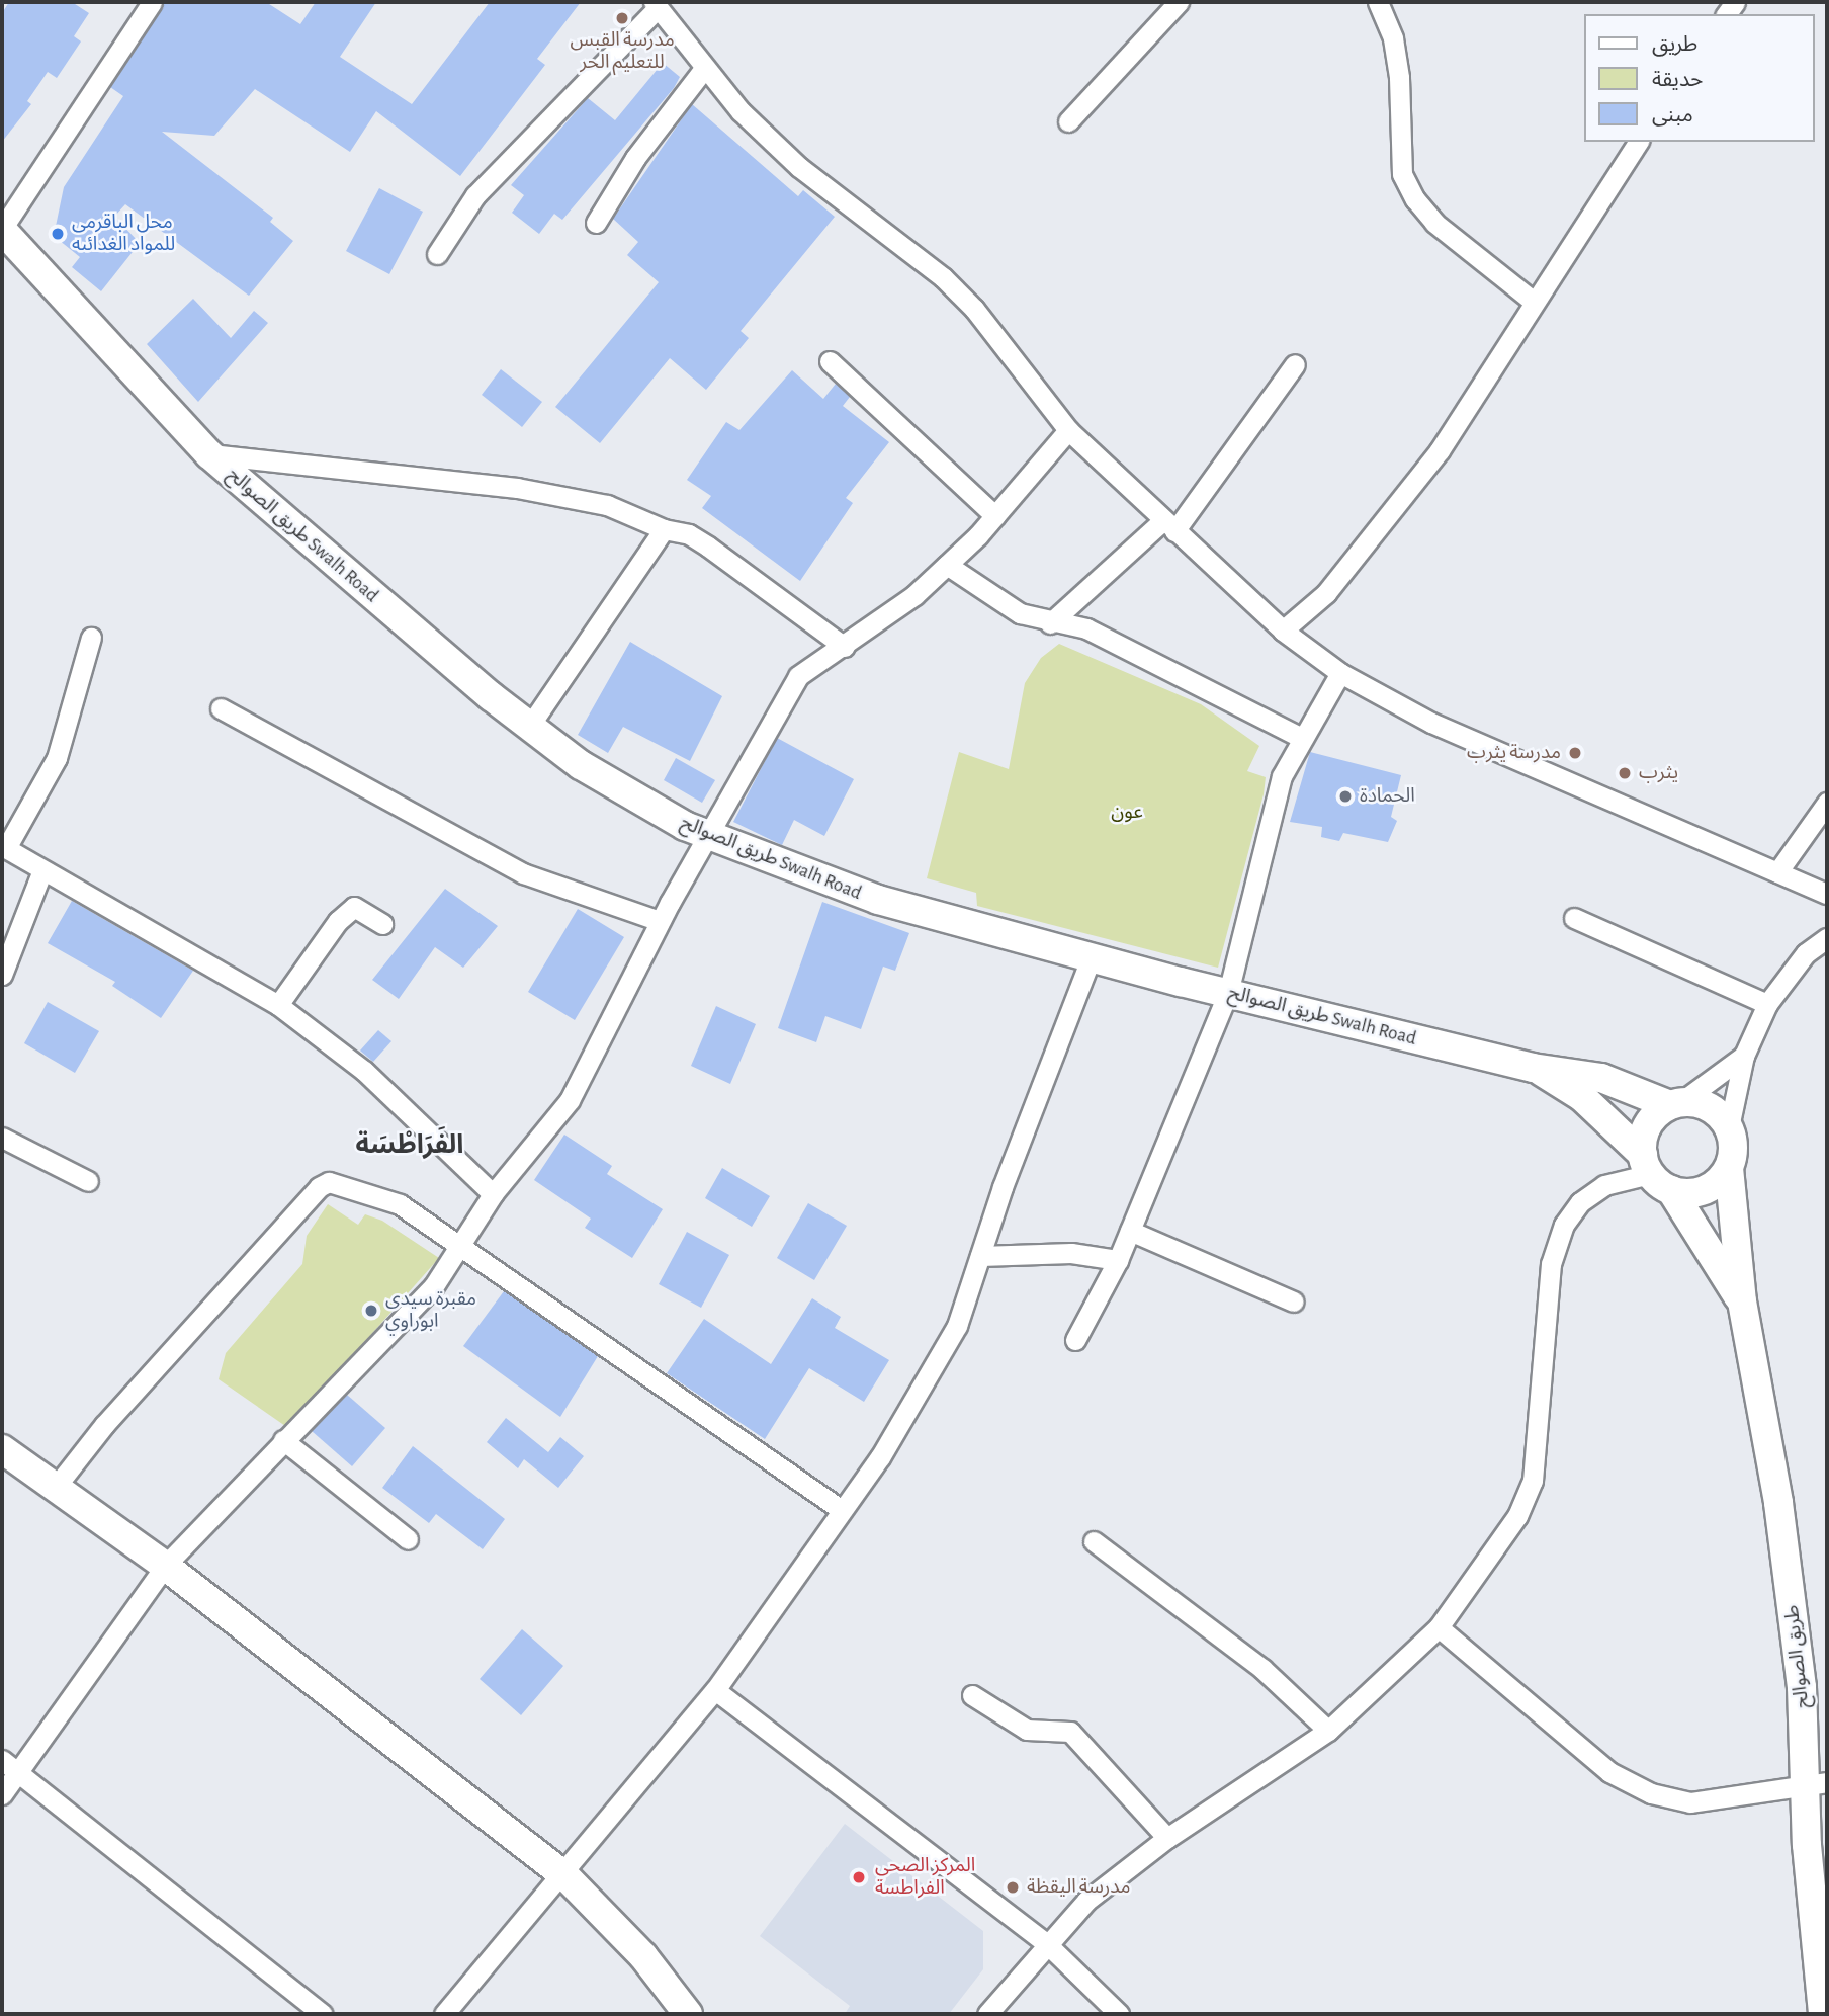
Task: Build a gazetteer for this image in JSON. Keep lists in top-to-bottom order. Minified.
{"streets":{"street":["طريق الصوالح Swalh Road","طريق الصوالح"]},"districts":["الفَرَاطْسَة"],"parks":["عون"],"places":["مدرسة القبس للتعليم الحر","محل الباقرمى للمواد الغدائىه","مدرسة يثرب","يثرب","الحمادة","مقبرة سيدى ابوراوي","المركز الصحي الفراطسة","مدرسة اليقظة"],"legend":["طريق","حديقة","مبنى"]}
